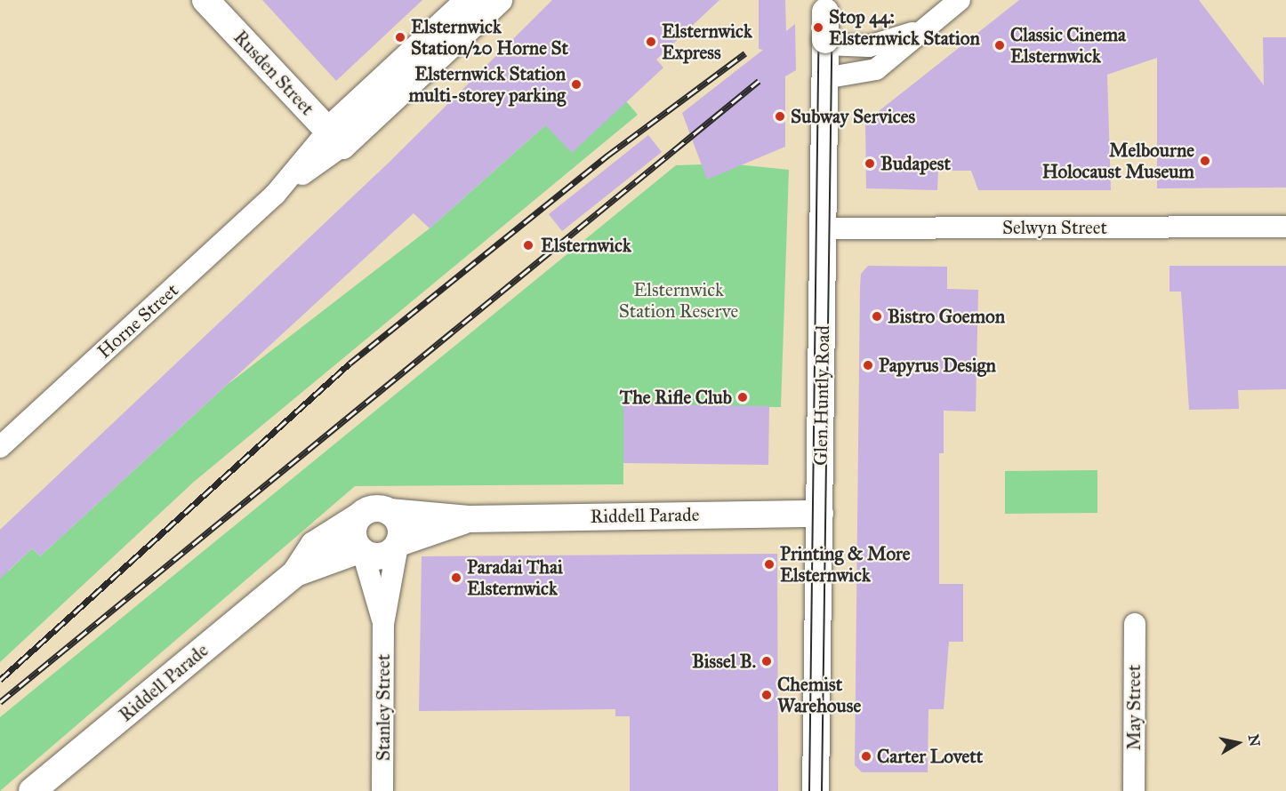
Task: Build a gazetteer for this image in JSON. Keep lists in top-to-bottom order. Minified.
{"streets":{"street":["Rusden Street","Selwyn Street","Horne Street","Glen Huntly Road","Riddell Parade","Stanley Street","May Street"]},"crossings":[["Rusden Street","Horne Street"],["Selwyn Street","Glen Huntly Road"],["Glen Huntly Road","Riddell Parade"],["Riddell Parade","Stanley Street"]],"parks":["Elsternwick Station Reserve"],"places":["Stop 44: Elsternwick Station","Elsternwick Station/20 Horne St","Elsternwick Express","Classic Cinema Elsternwick","Elsternwick Station multi-storey parking","Subway Services","Melbourne Holocaust Museum","Budapest","Elsternwick","Bistro Goemon","Papyrus Design","The Rifle Club","Printing & More Elsternwick","Paradai Thai Elsternwick","Bissel B.","Chemist Warehouse","Carter Lovett"],"north":"right"}
